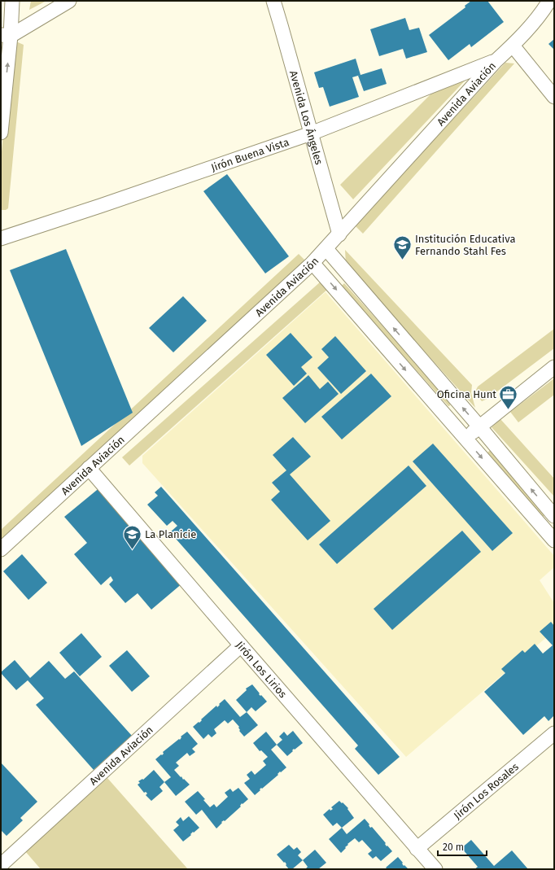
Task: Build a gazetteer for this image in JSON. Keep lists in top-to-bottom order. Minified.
{"streets":{"street":["Avenida Aviación","Avenida Los Ángeles","Jirón Buena Vista","Jirón Los Lirios","Jirón Los Rosales"]},"crossings":[["Avenida Aviación","Avenida Los Ángeles"],["Avenida Aviación","Jirón Buena Vista"],["Avenida Aviación","Jirón Los Lirios"],["Avenida Los Ángeles","Jirón Buena Vista"],["Jirón Los Lirios","Jirón Los Rosales"]],"places":{"school or university":["Institución Educativa Fernando Stahl Fes","La Planicie"],"office":["Oficina Hunt"]},"scale_bar":"20 m"}
